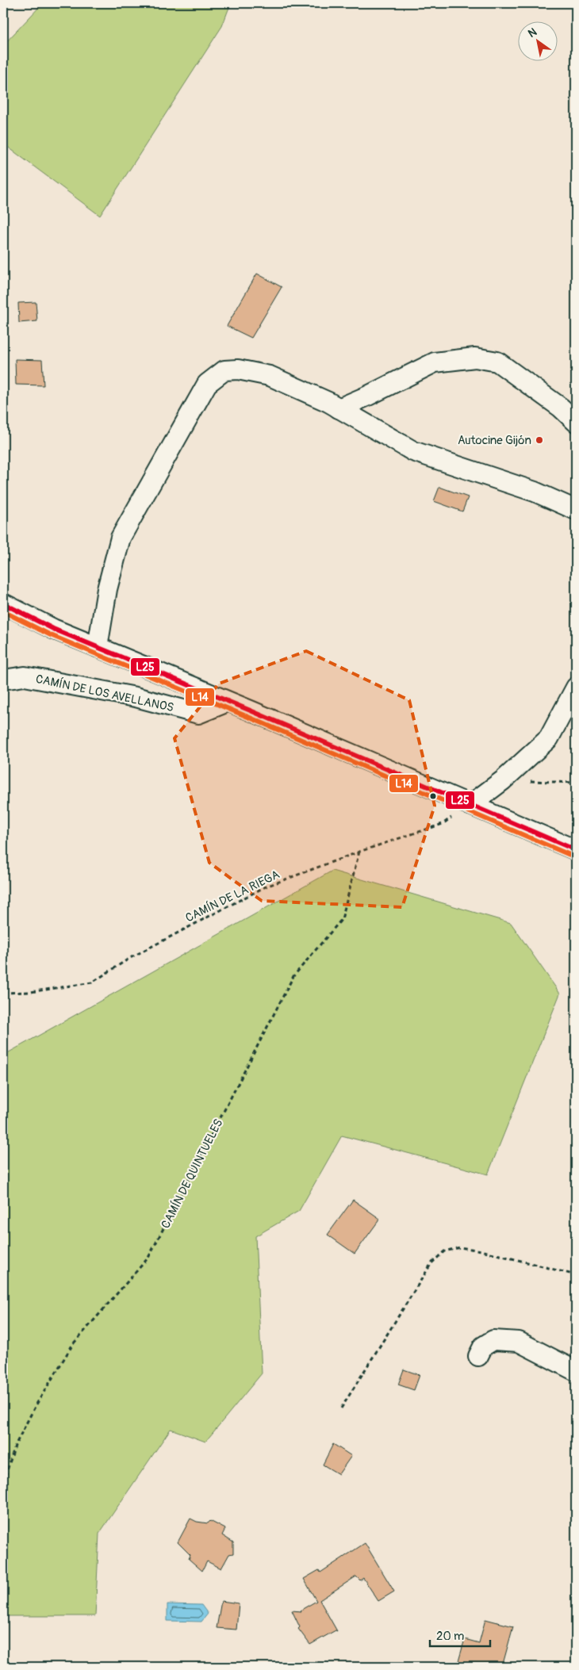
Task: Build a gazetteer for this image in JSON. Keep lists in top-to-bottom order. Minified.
{"streets":{"street":["CAMÍN DE LOS AVELLANOS"],"path":["CAMÍN DE LA RIEGA","CAMÍN DE QUINTUELES"]},"crossings":[["CAMÍN DE LA RIEGA","CAMÍN DE QUINTUELES"]],"places":["Autocine Gijón"],"lines":["transit line L25","transit line L14"],"scale_bar":"20 m","north":"top left"}
